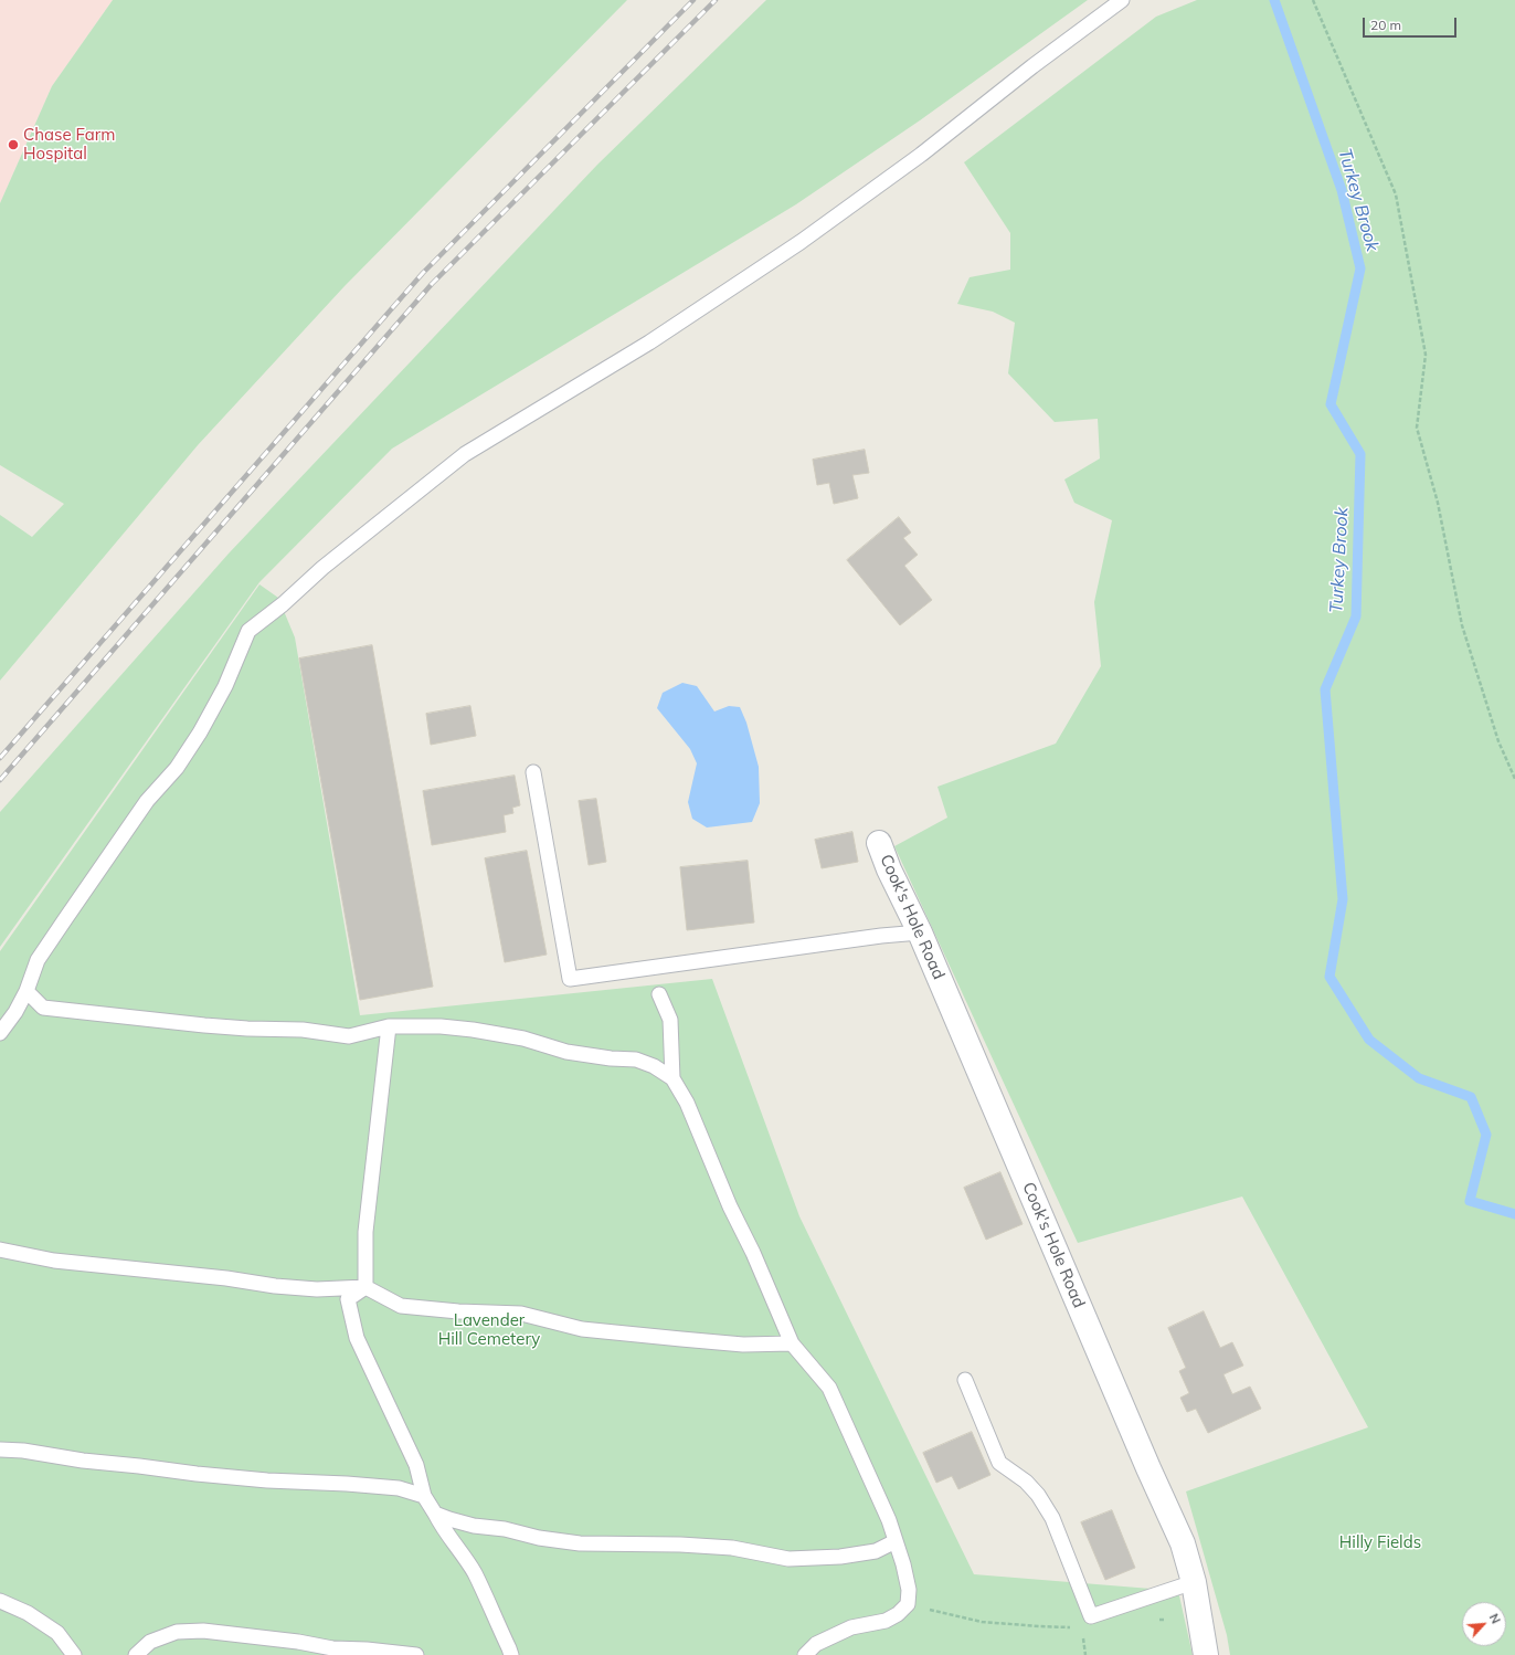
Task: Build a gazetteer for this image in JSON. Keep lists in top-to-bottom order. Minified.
{"streets":{"street":["Cook's Hole Road"]},"water":["Turkey Brook"],"parks":["Lavender Hill Cemetery","Hilly Fields"],"places":["Chase Farm Hospital"],"scale_bar":"20 m","north":"top right"}
